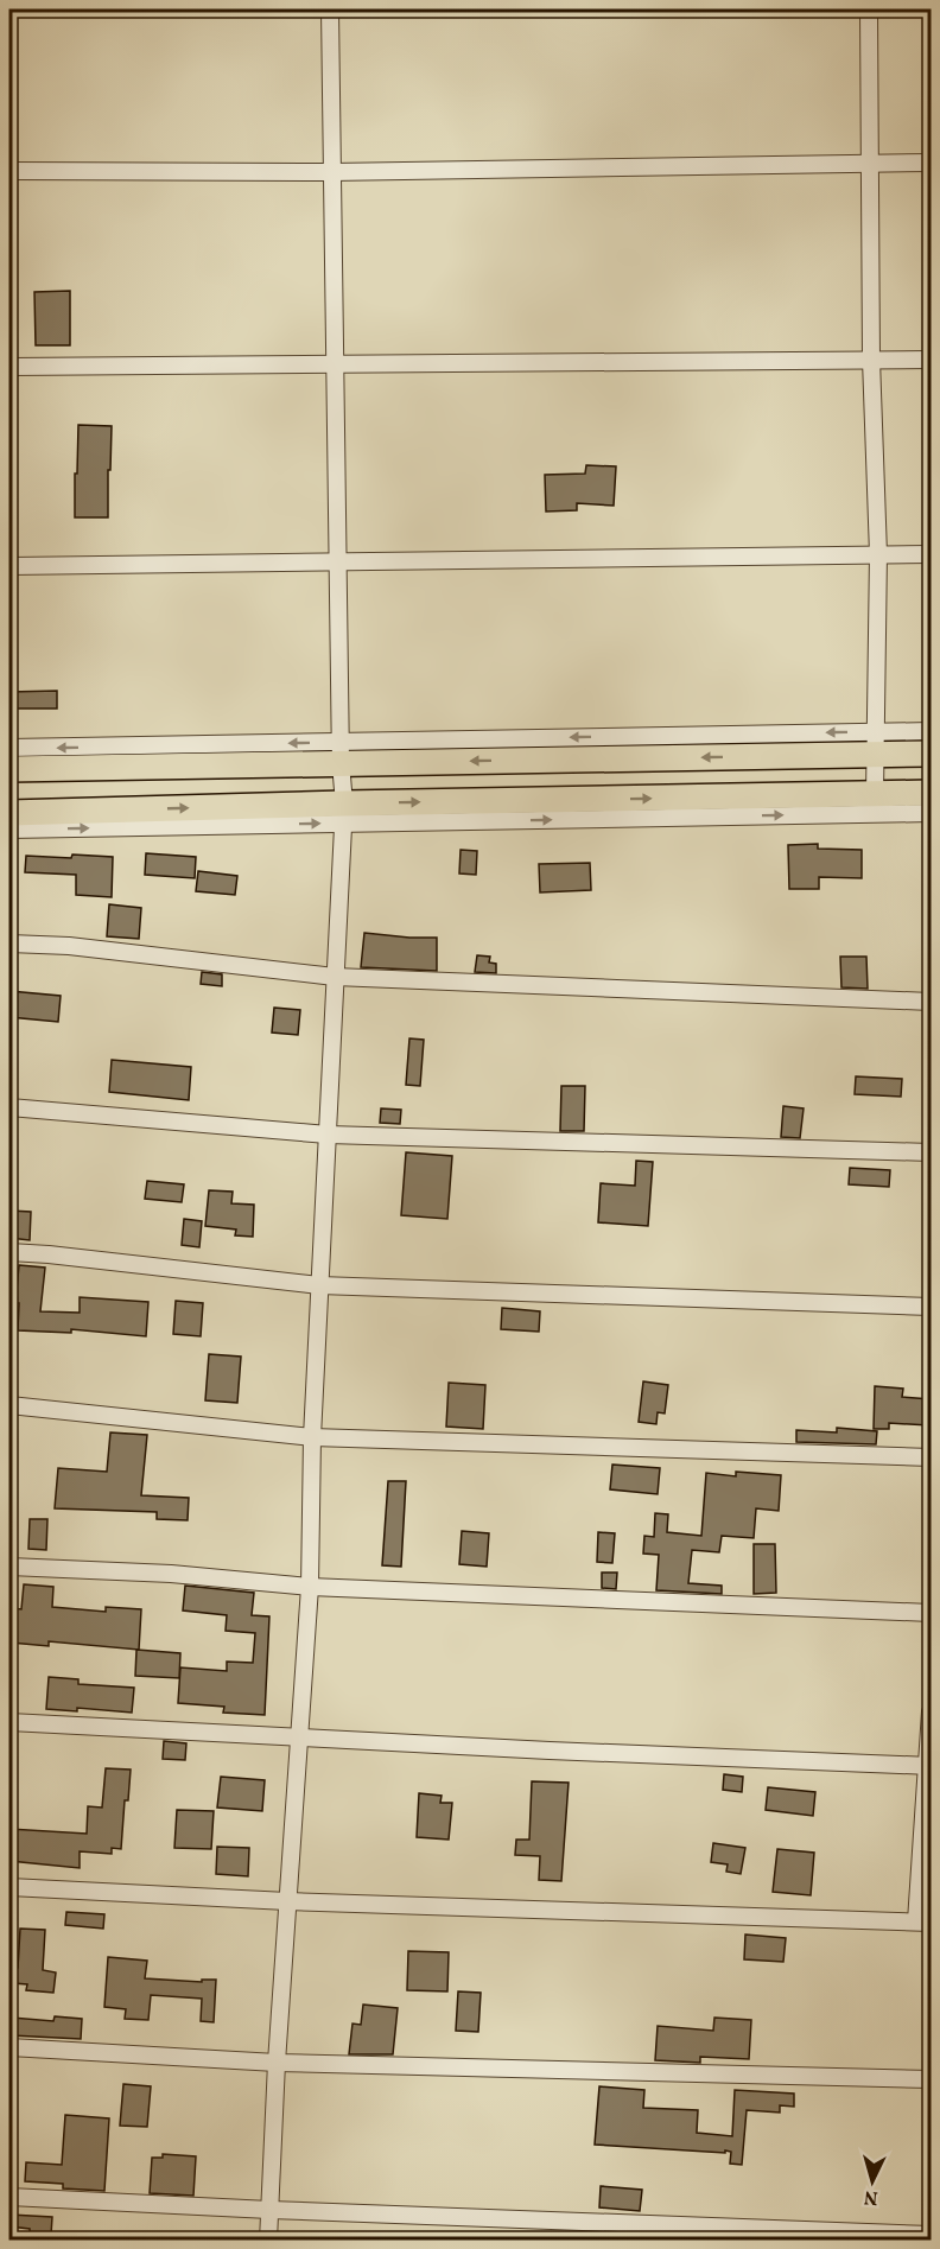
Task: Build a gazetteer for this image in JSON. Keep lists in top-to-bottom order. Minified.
{"north":"bottom"}
